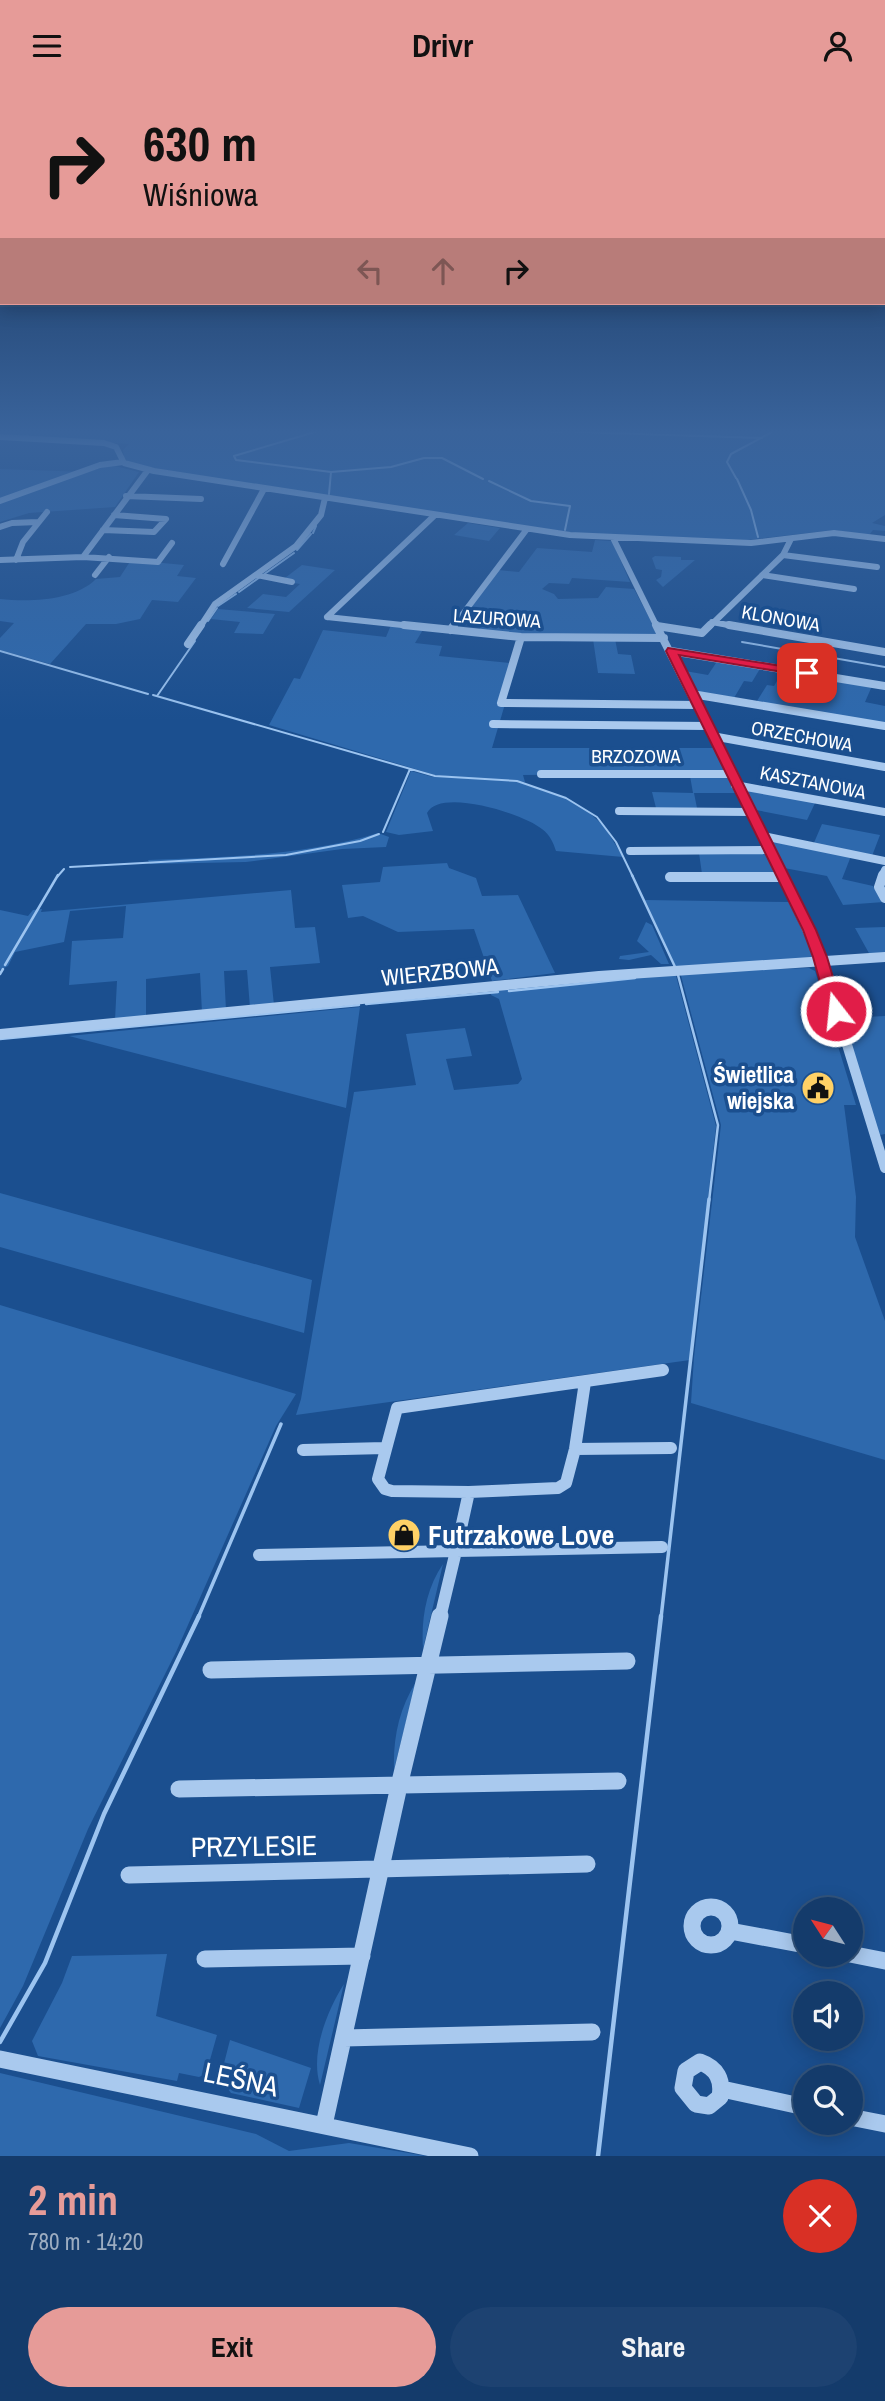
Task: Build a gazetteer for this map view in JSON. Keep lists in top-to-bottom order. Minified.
{"streets":{"street":["LAZUROWA","KLONOWA","ORZECHOWA","BRZOZOWA","KASZTANOWA","WIERZBOWA","PRZYLESIE","LEŚNA"]},"crossings":[["LAZUROWA","BRZOZOWA"],["ORZECHOWA","BRZOZOWA"],["BRZOZOWA","KASZTANOWA"],["BRZOZOWA","WIERZBOWA"]],"places":{"public building":["Świetlica wiejska"],"shop":["Futrzakowe Love"]},"north":"top left","page":{"header":"Drivr","turn":["630 m","Wiśniowa"],"heading":["2 min","780 m · 14:20"],"buttons":["Exit","Share"]}}
